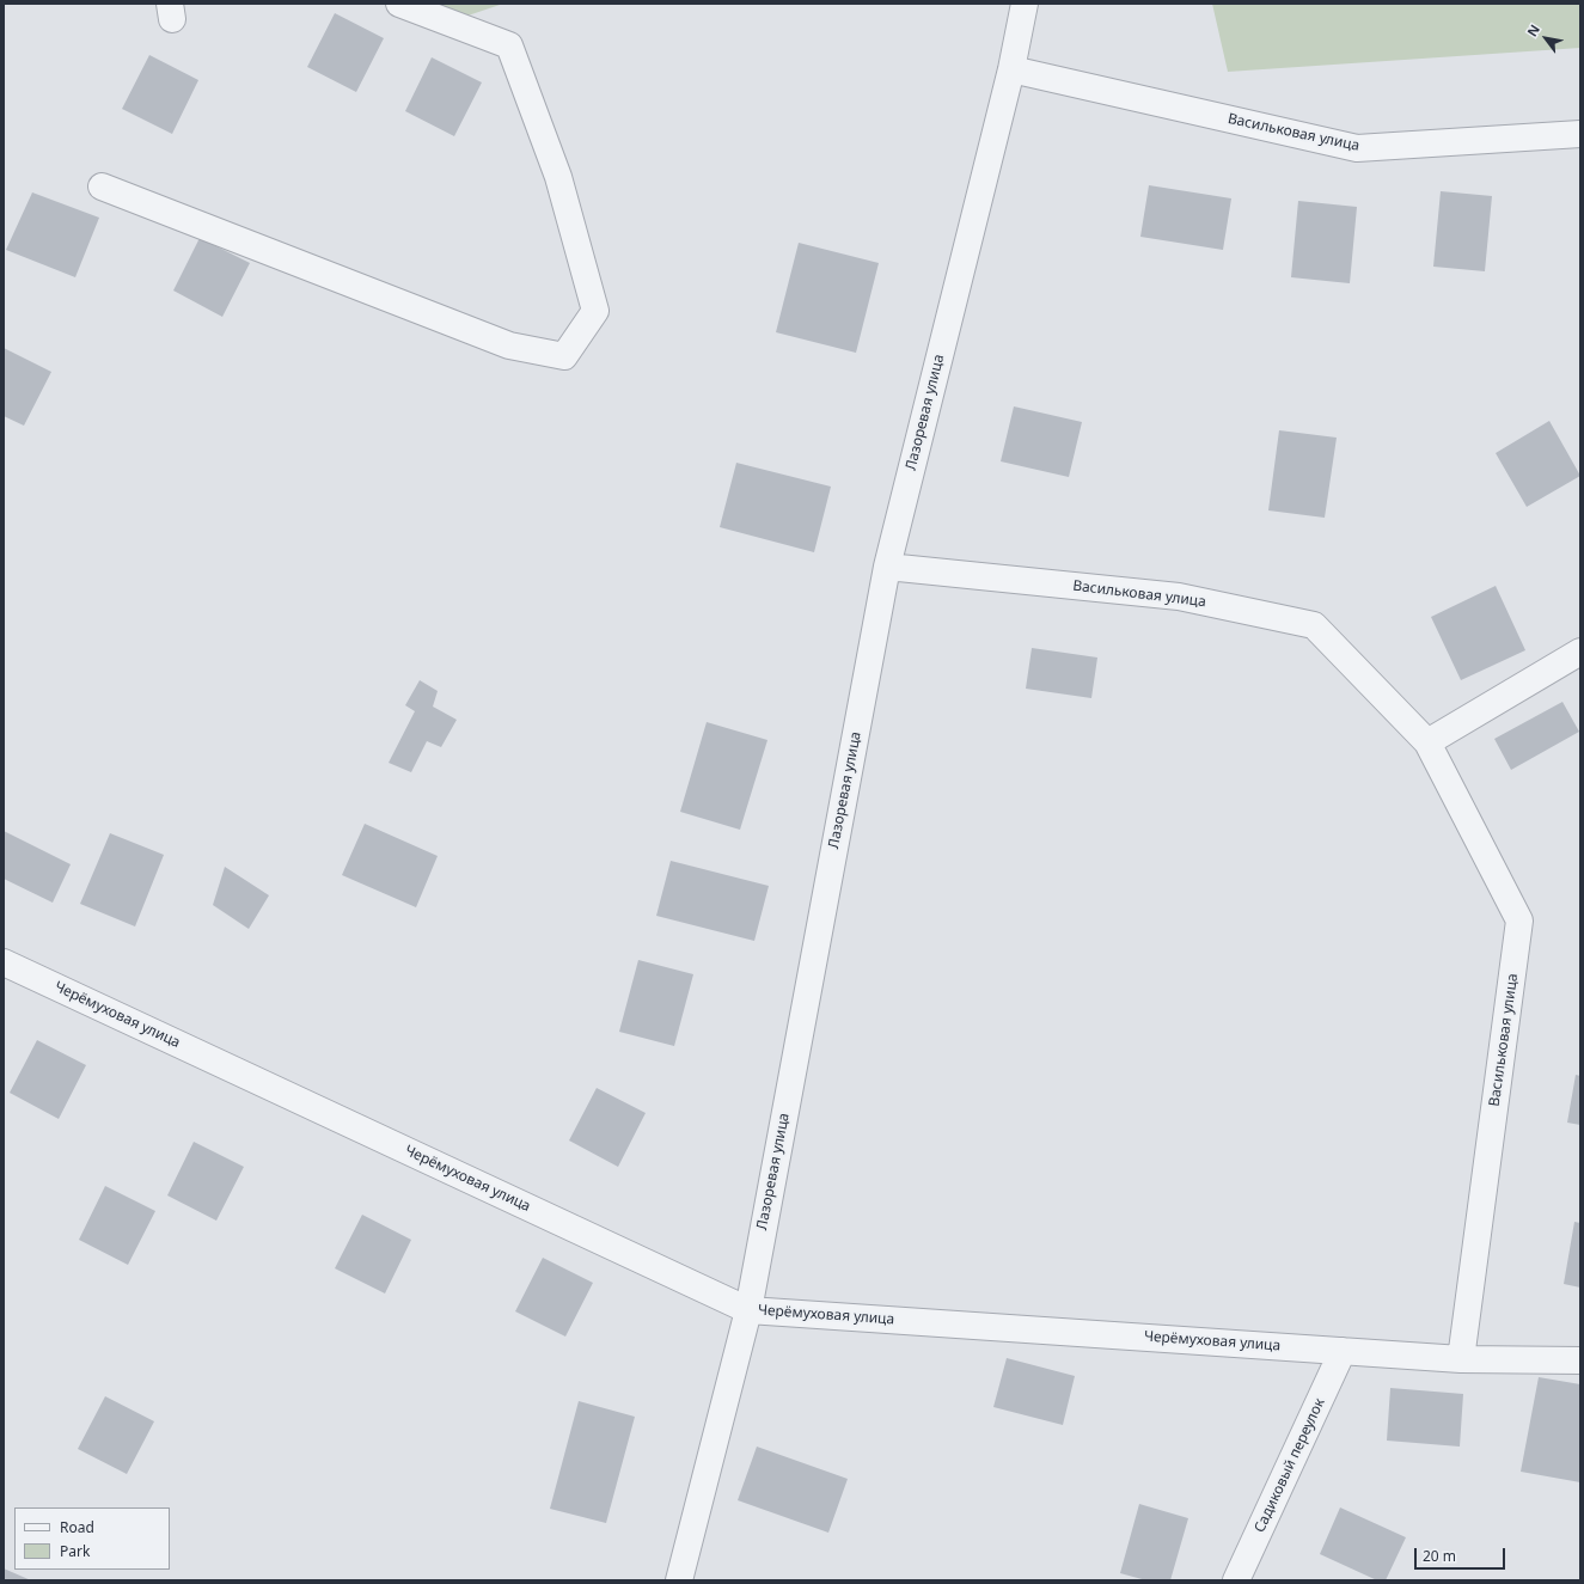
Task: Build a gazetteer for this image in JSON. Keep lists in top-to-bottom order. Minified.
{"streets":{"street":["Васильковая улица","Лазоревая улица","Черёмуховая улица","Садиковый переулок"]},"crossings":[["Васильковая улица","Лазоревая улица"],["Васильковая улица","Черёмуховая улица"],["Лазоревая улица","Черёмуховая улица"],["Черёмуховая улица","Садиковый переулок"]],"legend":["Road","Park"],"scale_bar":"20 m","north":"top left"}
